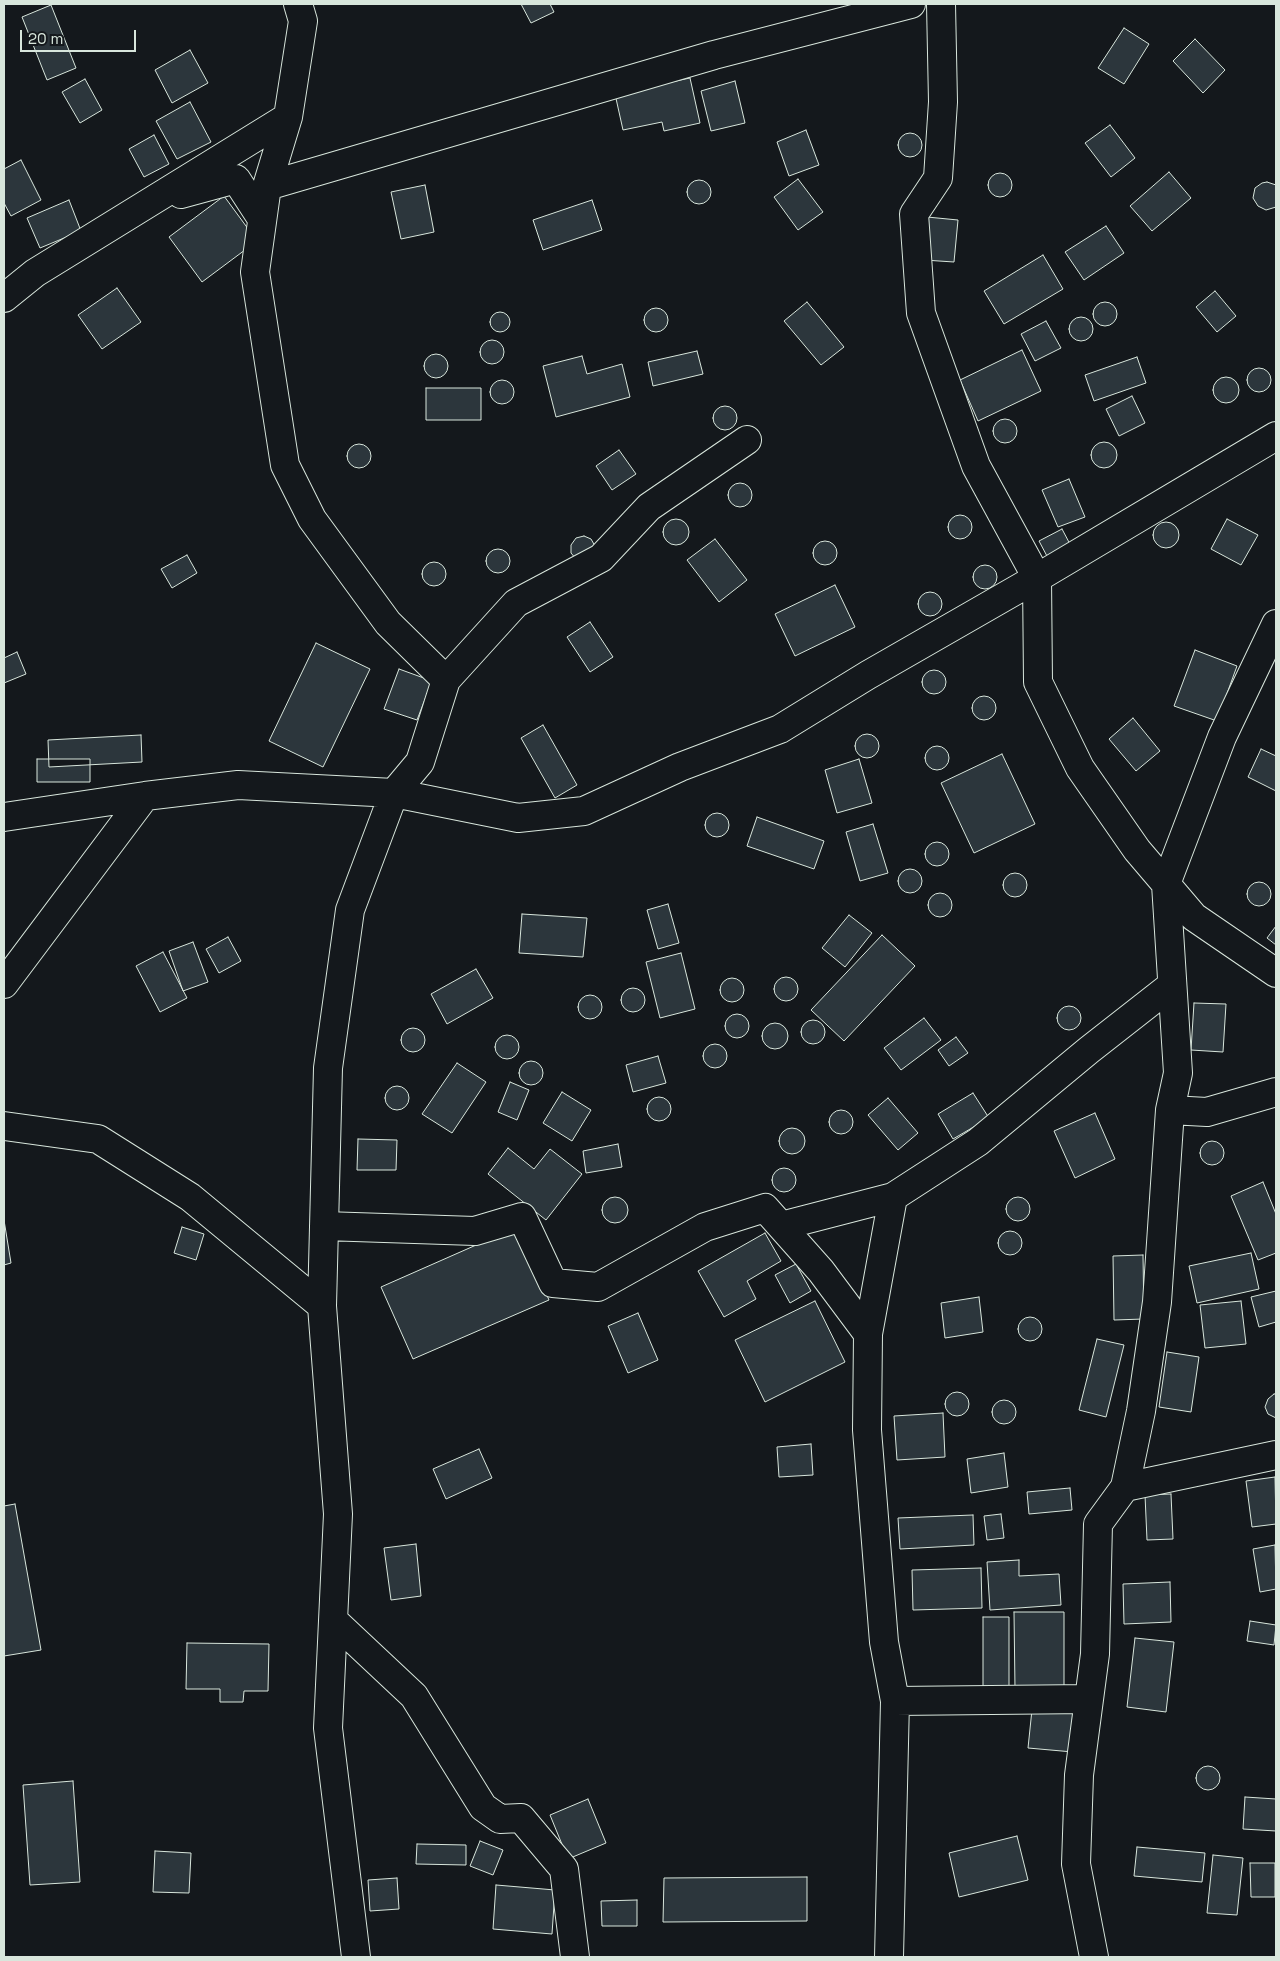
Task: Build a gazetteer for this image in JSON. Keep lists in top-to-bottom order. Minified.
{"scale_bar":"20 m"}
